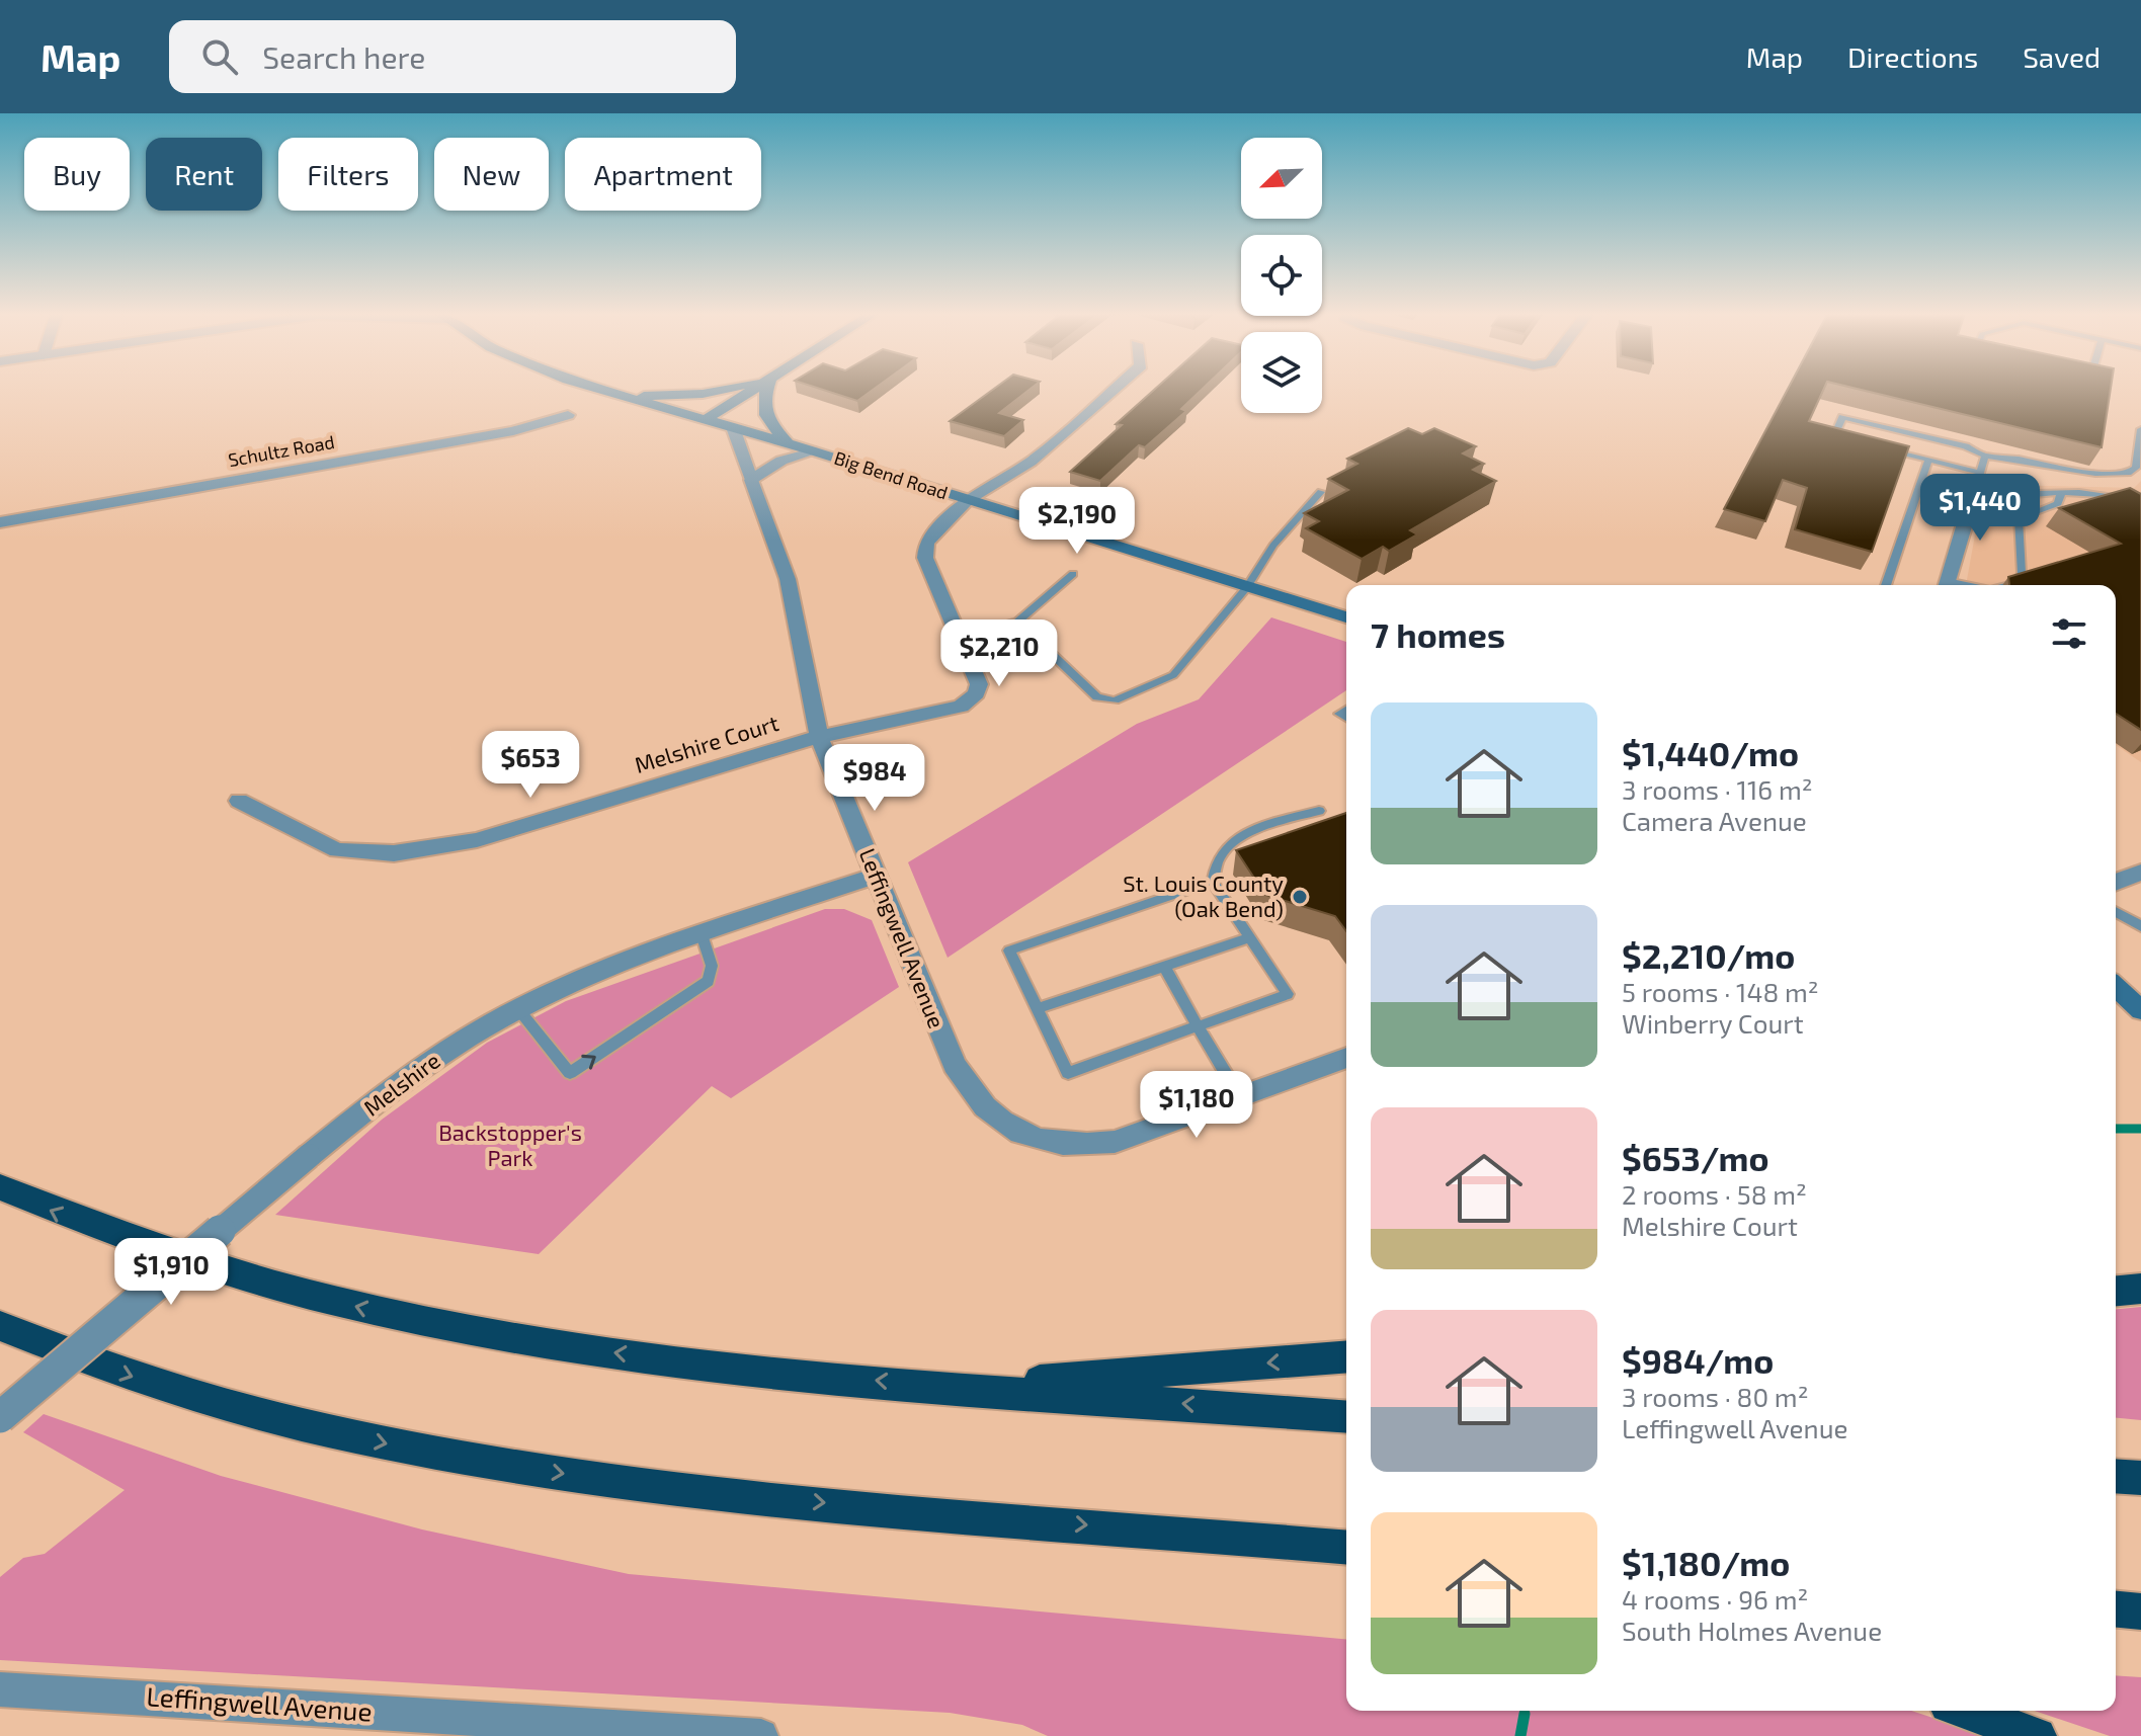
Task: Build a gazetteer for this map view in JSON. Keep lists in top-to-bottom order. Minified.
{"streets":{"main road":["Big Bend Road"],"street":["Schultz Road","Melshire Court","Leffingwell Avenue","Melshire"]},"crossings":[["Big Bend Road","Leffingwell Avenue"],["Melshire Court","Leffingwell Avenue"],["Leffingwell Avenue","Melshire"]],"parks":["Backstopper's Park"],"places":["St. Louis County (Oak Bend)"],"north":"bottom left","page":{"header":"Map","search":"Search here","nav":["Map","Directions","Saved"],"chip":["Buy","Rent","Filters","New","Apartment"],"price":["$1,440","$2,190","$2,210","$653","$984","$1,180","$1,910"],"heading":"7 homes","list":[{"name":"$1,440/mo","note":"3 rooms · 116 m² · Camera Avenue"},{"name":"$2,210/mo","note":"5 rooms · 148 m² · Winberry Court"},{"name":"$653/mo","note":"2 rooms · 58 m² · Melshire Court"},{"name":"$984/mo","note":"3 rooms · 80 m² · Leffingwell Avenue"},{"name":"$1,180/mo","note":"4 rooms · 96 m² · South Holmes Avenue"}]}}
